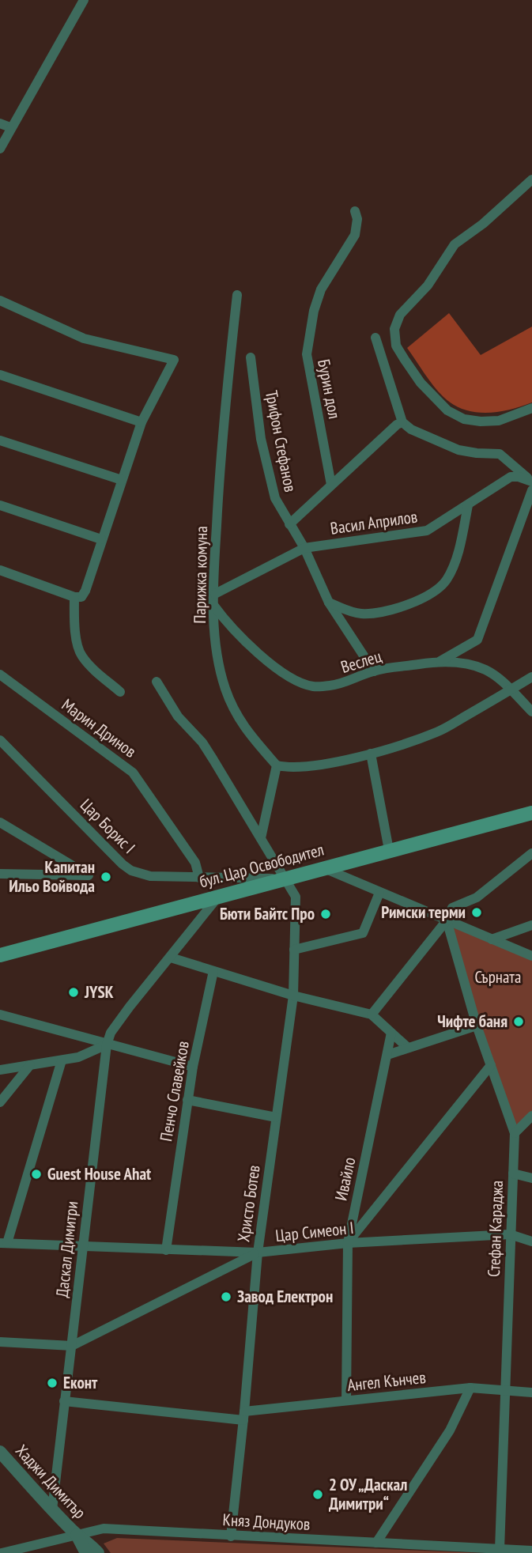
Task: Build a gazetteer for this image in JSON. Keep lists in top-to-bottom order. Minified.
{"streets":{"main road":["бул. Цар Освободител"],"street":["Бурин дол","Трифон Стефанов","Васил Априлов","Парижка комуна","Веслец","Марин Дринов","Цар Борис I","Пенчо Славейков","Ивайло","Христо Ботев","Стефан Караджа","Цар Симеон I","Даскал Димитри","Ангел Кънчев","Хаджи Димитър","Княз Дондуков"]},"crossings":[["Трифон Стефанов","Васил Априлов"],["Трифон Стефанов","Веслец"],["Васил Априлов","Парижка комуна"],["Парижка комуна","Веслец"],["Марин Дринов","Цар Борис I"],["Цар Борис I","бул. Цар Освободител"],["Цар Борис I","Христо Ботев"],["бул. Цар Освободител","Христо Ботев"],["бул. Цар Освободител","Даскал Димитри"],["Пенчо Славейков","Цар Симеон I"],["Ивайло","Цар Симеон I"],["Ивайло","Ангел Кънчев"],["Христо Ботев","Цар Симеон I"],["Христо Ботев","Ангел Кънчев"],["Христо Ботев","Княз Дондуков"],["Стефан Караджа","Цар Симеон I"],["Стефан Караджа","Ангел Кънчев"],["Стефан Караджа","Княз Дондуков"],["Цар Симеон I","Даскал Димитри"],["Даскал Димитри","Ангел Кънчев"],["Даскал Димитри","Хаджи Димитър"],["Хаджи Димитър","Княз Дондуков"]],"parks":["Сърната"],"places":["Капитан Ильо Войвода","Римски терми","Бюти Байтс Про","JYSK","Чифте баня","Guest House Ahat","Завод Електрон","Еконт","2 ОУ „Даскал Димитри“"]}
